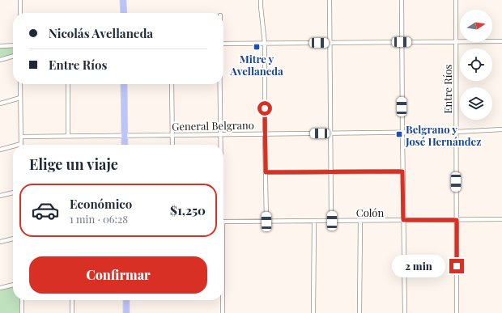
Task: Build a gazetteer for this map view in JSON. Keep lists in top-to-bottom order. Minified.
{"streets":{"street":["Entre Ríos","General Belgrano","Colón"]},"crossings":[["Entre Ríos","General Belgrano"],["Entre Ríos","Colón"]],"places":{"transit":["Mitre y Avellaneda","Belgrano y José Hernández"]},"north":"right","page":{"banner":["Nicolás Avellaneda","Entre Ríos"],"heading":"Elige un viaje","list":[{"name":"Económico","note":"1 min · 06:28","value":"$1,250"}],"buttons":"Confirmar","bubble":"2 min"}}
